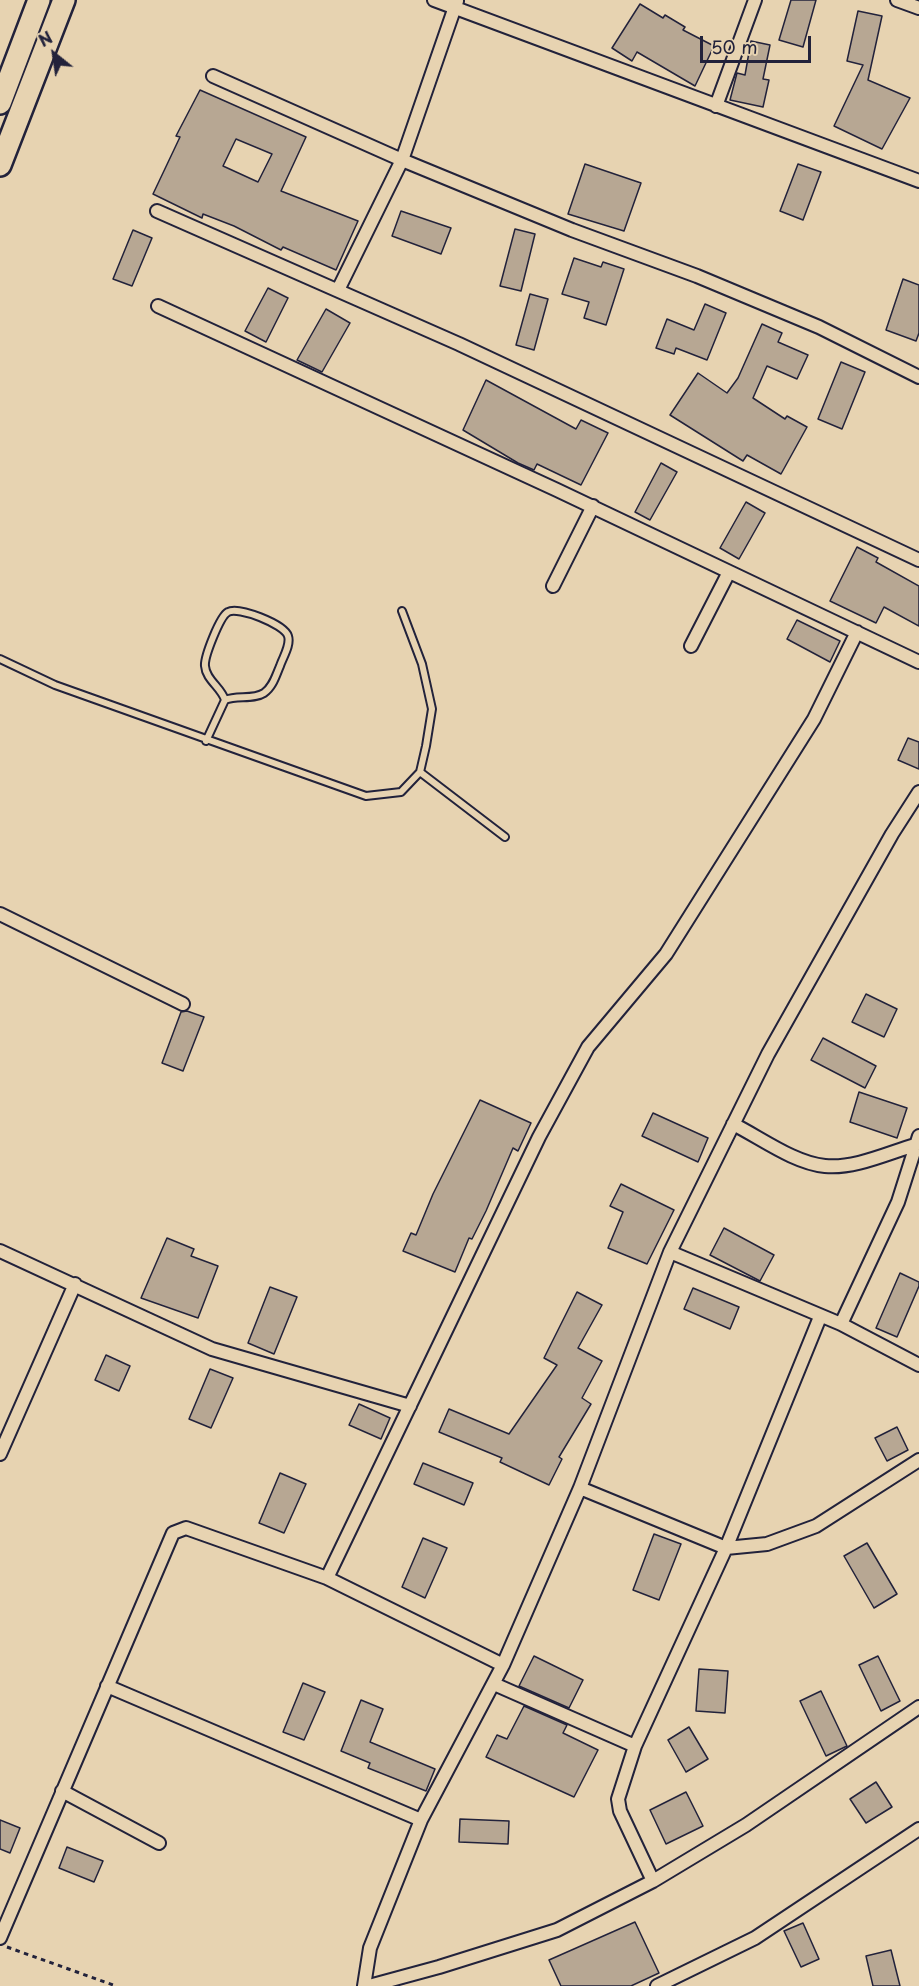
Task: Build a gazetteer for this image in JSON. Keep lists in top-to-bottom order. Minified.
{"scale_bar":"50 m","north":"top left"}
